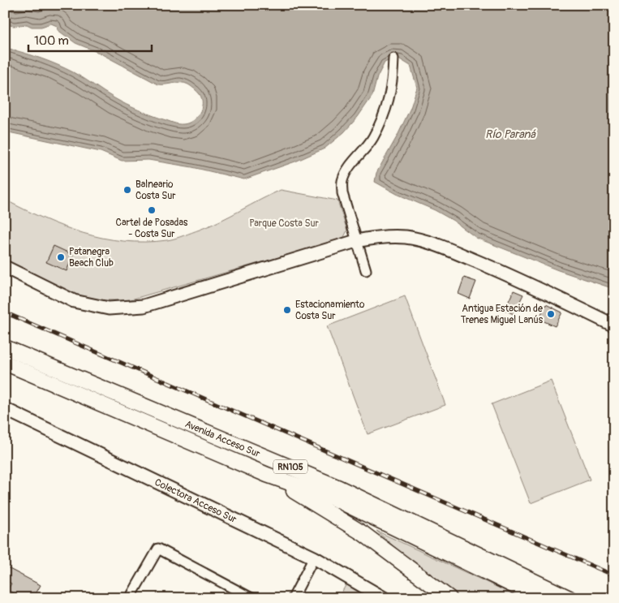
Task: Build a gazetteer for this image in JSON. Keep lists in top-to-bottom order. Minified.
{"streets":{"highway":["Avenida Acceso Sur","RN105"],"main road":["Colectora Acceso Sur"]},"water":["Río Paraná"],"parks":["Parque Costa Sur"],"places":["Balneario Costa Sur","Cartel de Posadas - Costa Sur","Patanegra Beach Club","Estacionamiento Costa Sur","Antigua Estación de Trenes Miguel Lanús"],"scale_bar":"100 m"}
